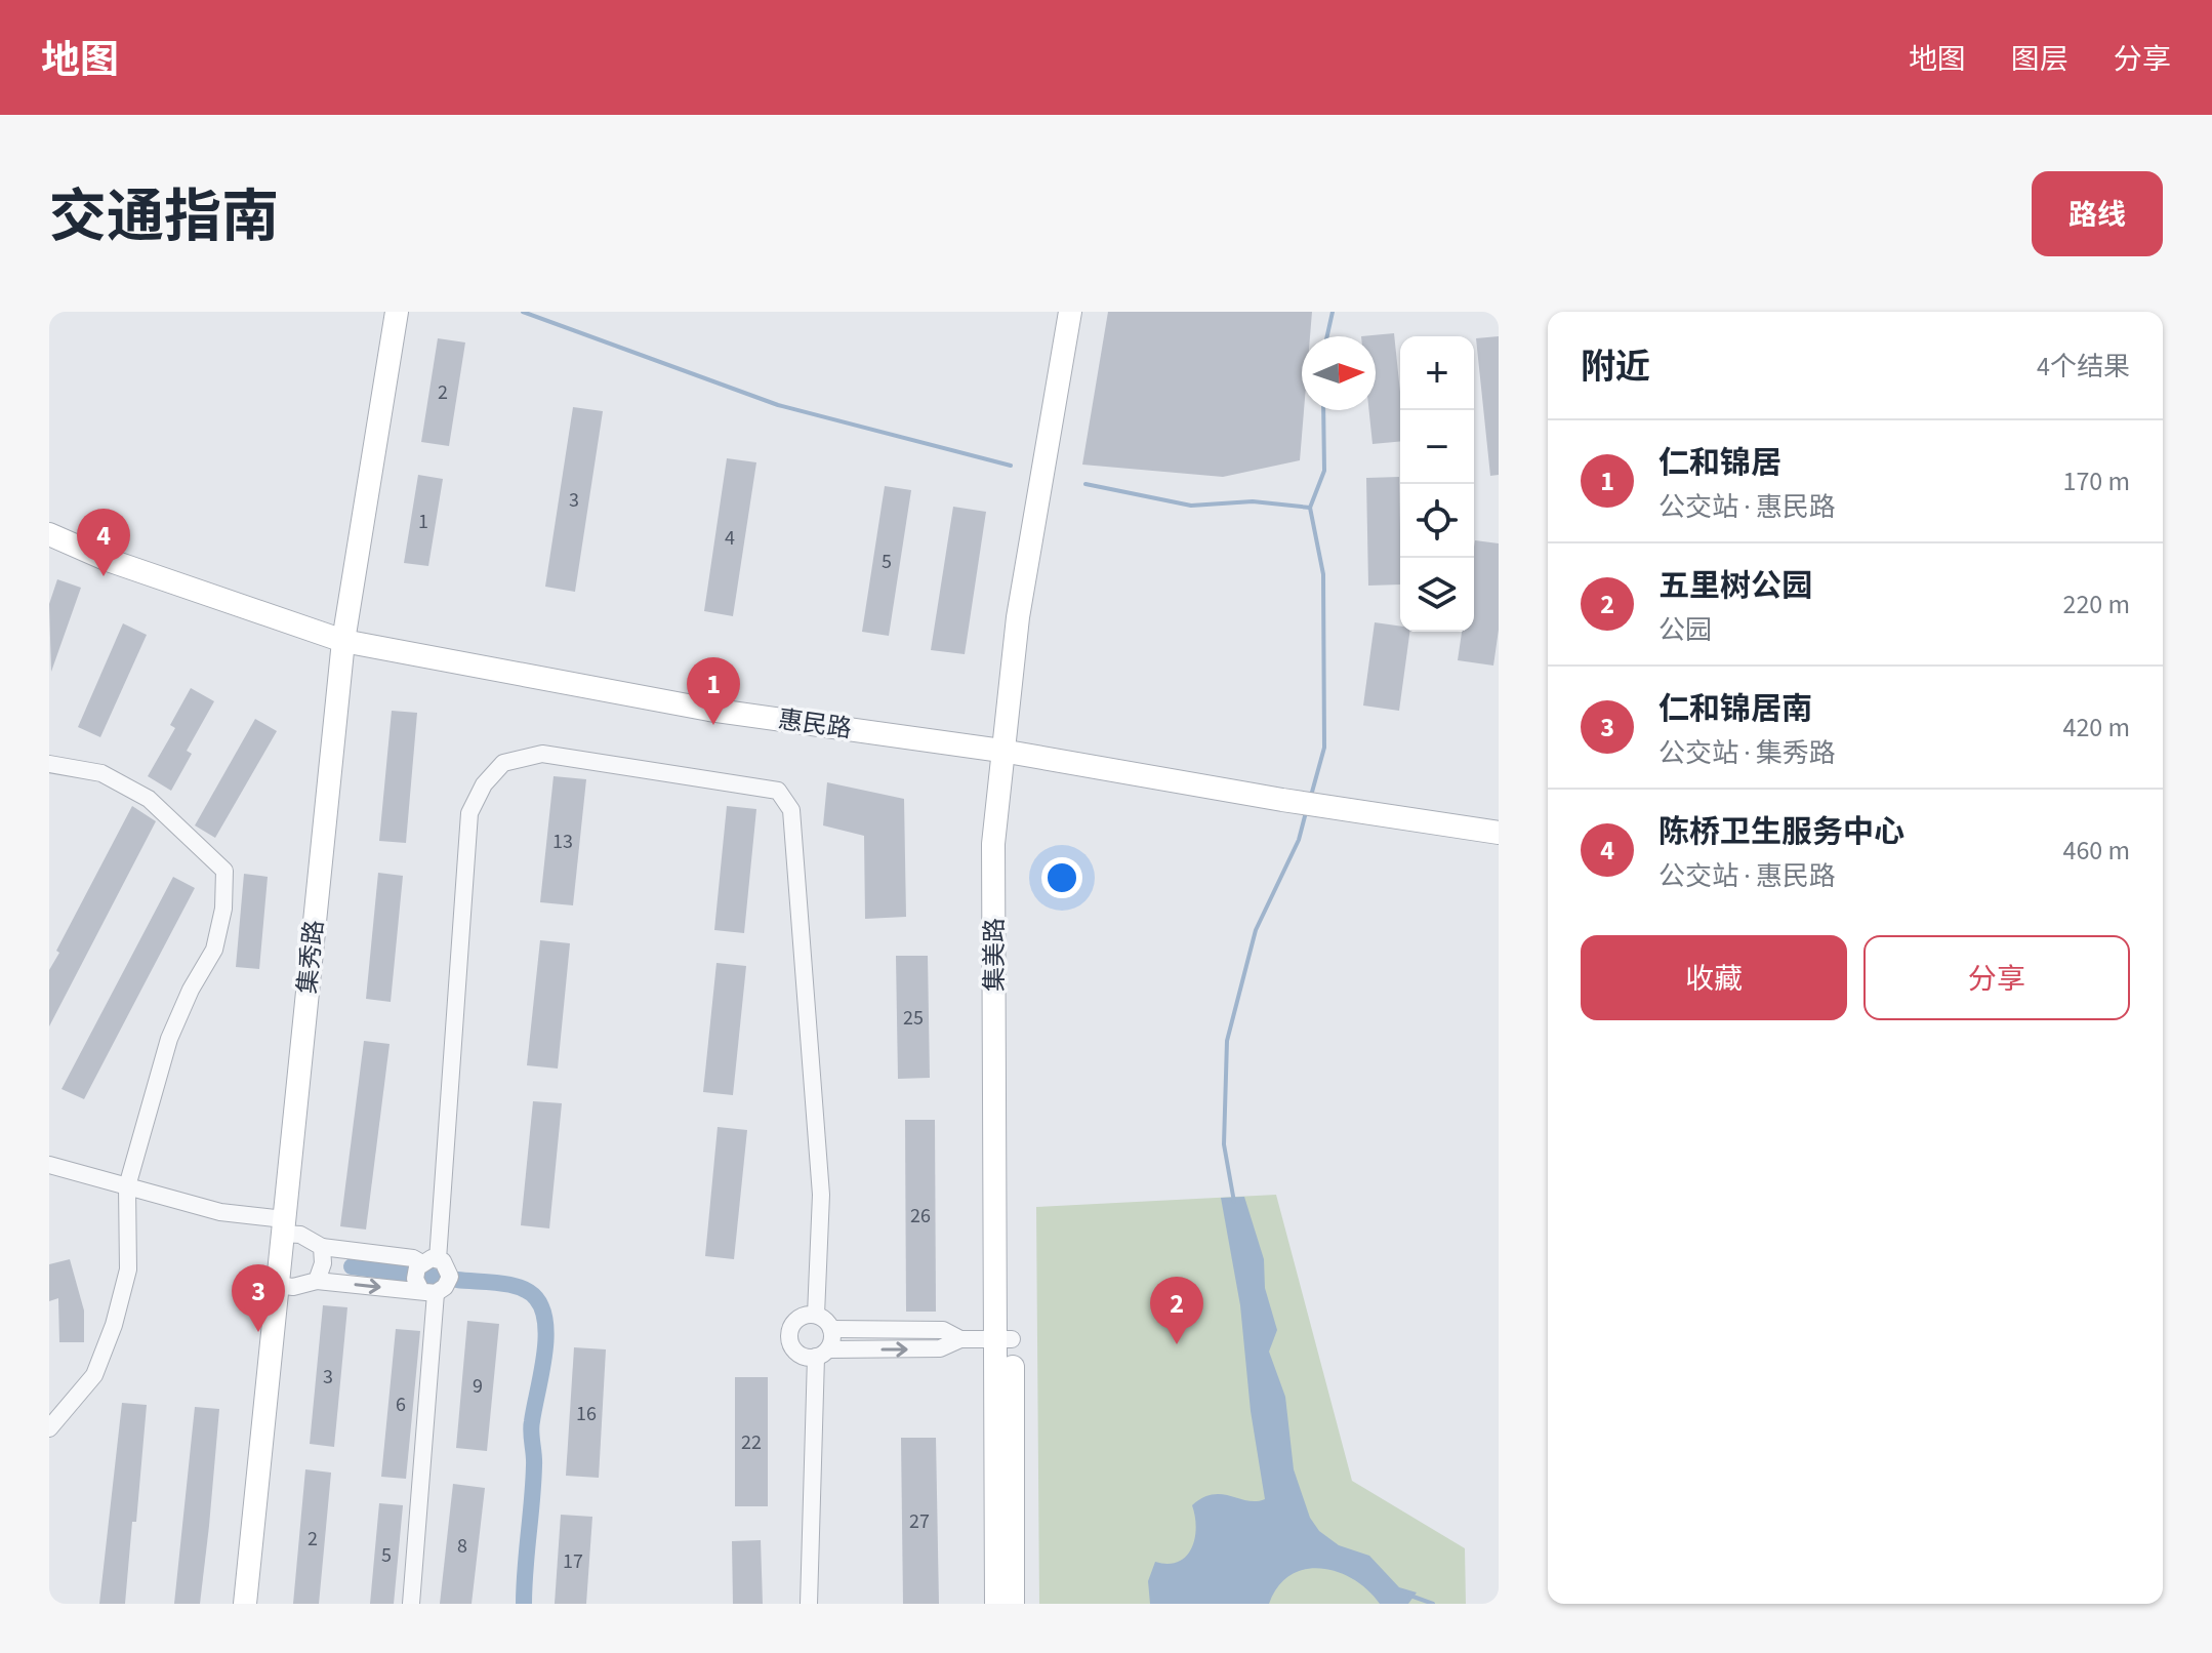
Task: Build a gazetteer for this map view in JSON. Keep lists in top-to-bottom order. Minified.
{"streets":{"street":["惠民路","集美路","集秀路"]},"crossings":[["惠民路","集美路"],["惠民路","集秀路"]],"house_numbers":["2","3","1","4","5","13","25","26","3","9","6","16","22","27","2","8","5","17"],"north":"right","page":{"header":"地图","nav":["地图","图层","分享"],"title":"交通指南","buttons":["路线",["收藏","分享"]],"heading":["附近","4个结果"],"map_buttons":["+","−"],"list":[{"mark":"1","name":"仁和锦居","note":"公交站 · 惠民路","value":"170 m"},{"mark":"2","name":"五里树公园","note":"公园","value":"220 m"},{"mark":"3","name":"仁和锦居南","note":"公交站 · 集秀路","value":"420 m"},{"mark":"4","name":"陈桥卫生服务中心","note":"公交站 · 惠民路","value":"460 m"}],"pins":["4","1","3","2"]}}
